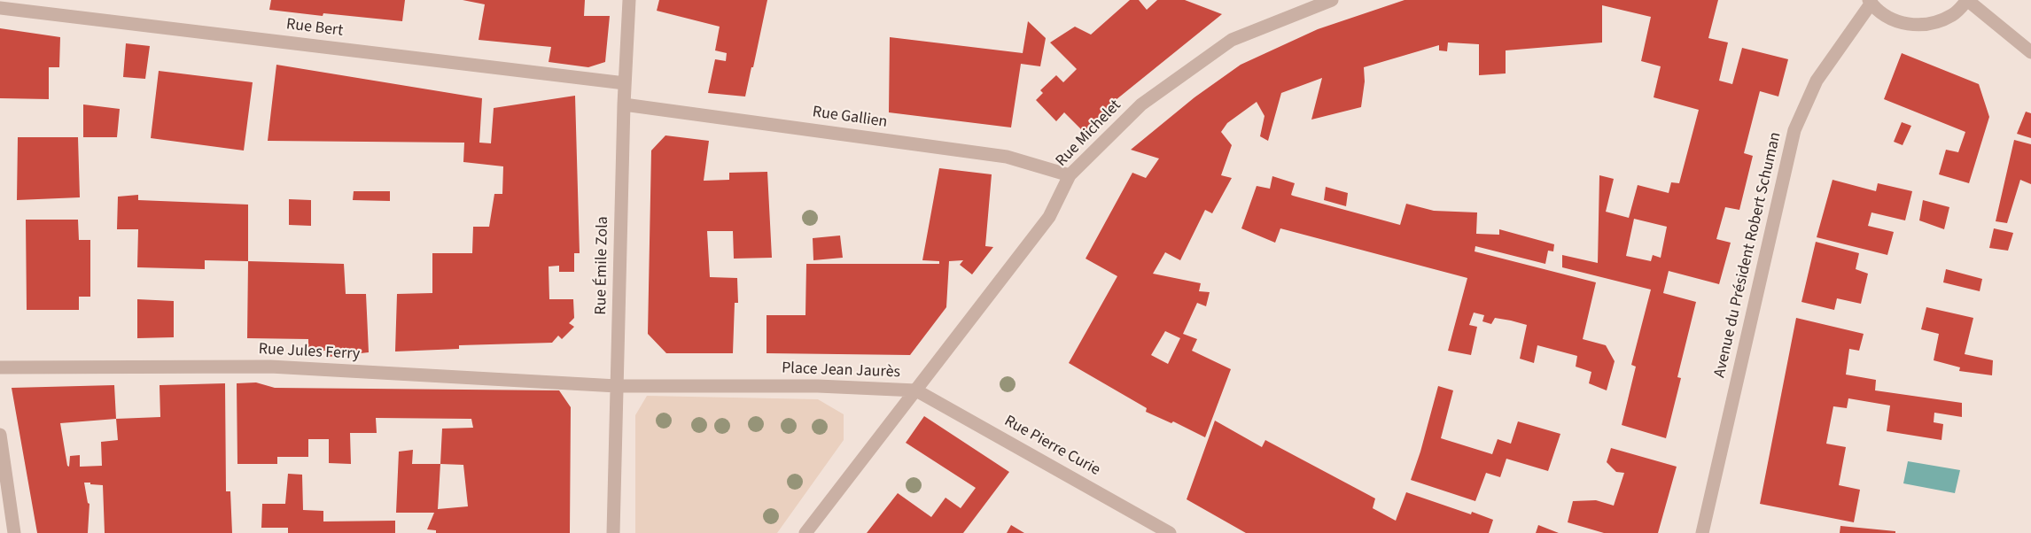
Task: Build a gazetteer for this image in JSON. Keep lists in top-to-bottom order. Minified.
{"streets":{"street":["Rue Bert","Rue Gallien","Rue Michelet","Avenue du Président Robert Schuman","Rue Émile Zola","Rue Jules Ferry","Place Jean Jaurès","Rue Pierre Curie"]},"crossings":[["Rue Bert","Rue Émile Zola"],["Rue Gallien","Rue Michelet"],["Rue Gallien","Rue Émile Zola"],["Rue Michelet","Place Jean Jaurès"],["Rue Michelet","Rue Pierre Curie"],["Rue Émile Zola","Rue Jules Ferry"],["Rue Émile Zola","Place Jean Jaurès"],["Rue Jules Ferry","Place Jean Jaurès"],["Place Jean Jaurès","Rue Pierre Curie"]]}
